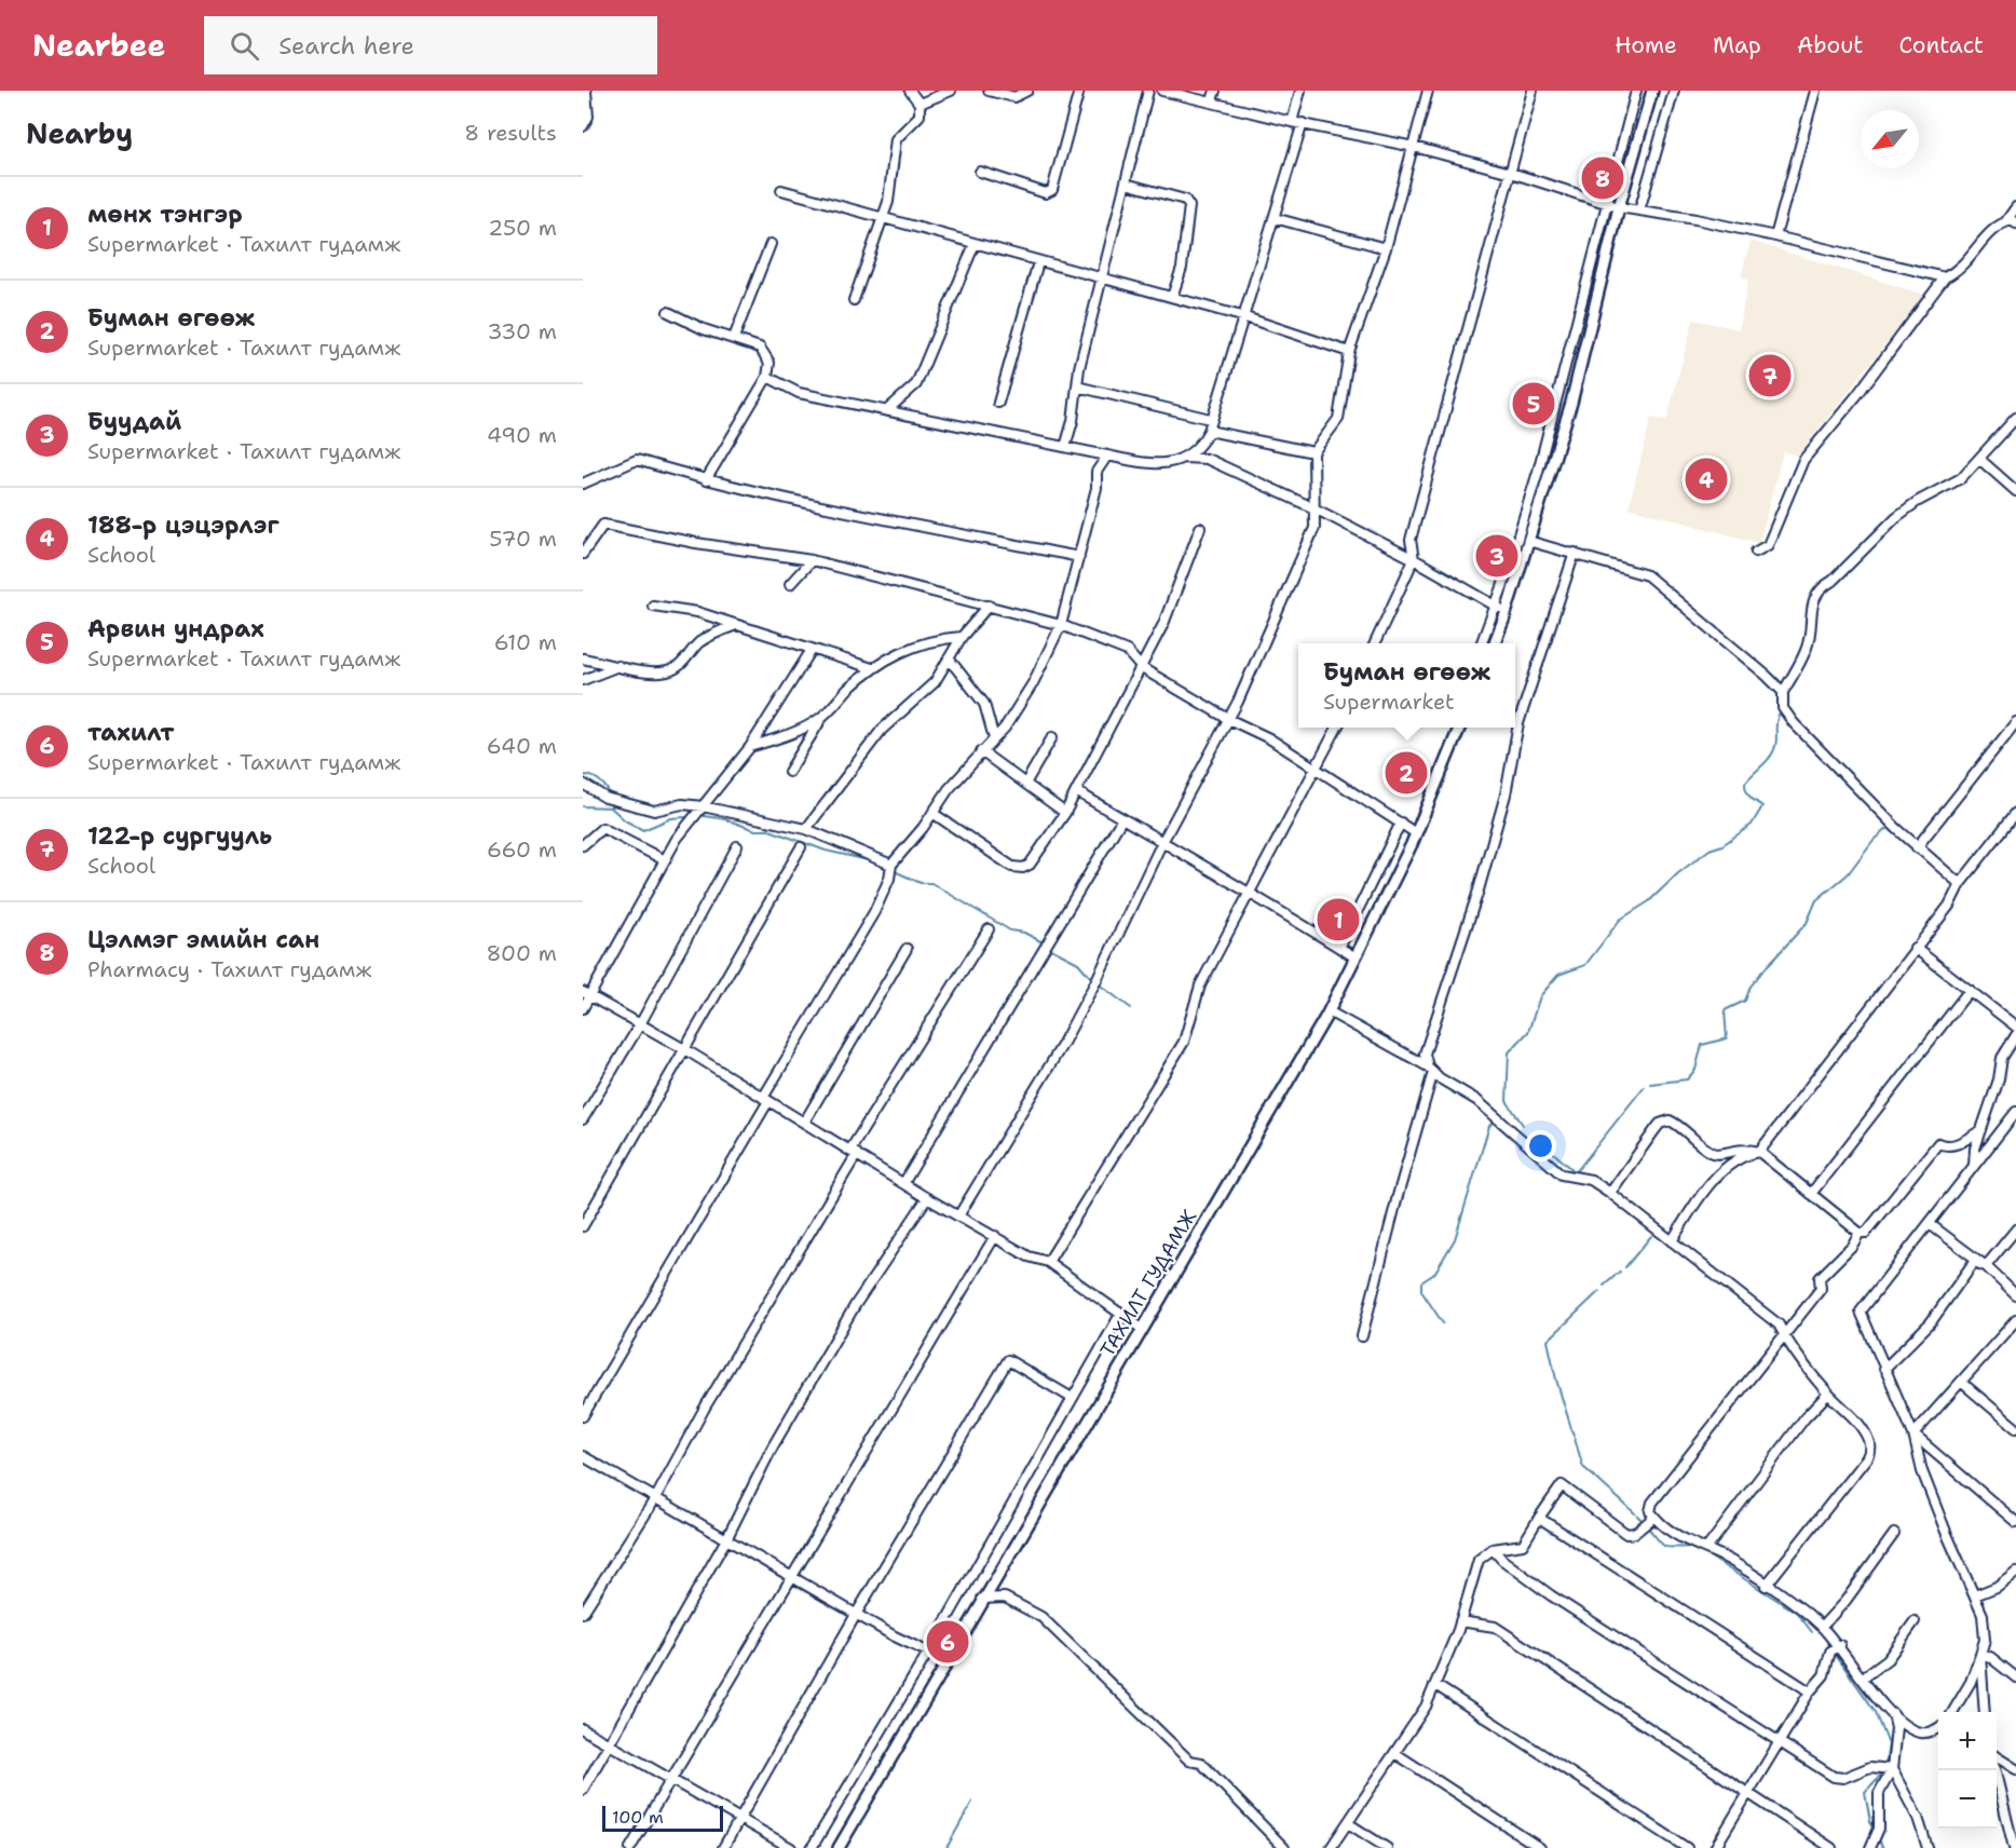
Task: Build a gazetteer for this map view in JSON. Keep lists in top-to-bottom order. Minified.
{"streets":{"main road":["ТАХИЛТ ГУДАМЖ"]},"scale_bar":"100 m","north":"bottom left","page":{"header":"Nearbee","search":"Search here","nav":["Home","Map","About","Contact"],"heading":["Nearby","8 results"],"pins":["8","7","5","4","3","2","1","6"],"list":[{"mark":"1","name":"мөнх тэнгэр","note":"Supermarket · Тахилт гудамж","value":"250 m"},{"mark":"2","name":"Буман өгөөж","note":"Supermarket · Тахилт гудамж","value":"330 m"},{"mark":"3","name":"Буудай","note":"Supermarket · Тахилт гудамж","value":"490 m"},{"mark":"4","name":"188-р цэцэрлэг","note":"School","value":"570 m"},{"mark":"5","name":"Арвин ундрах","note":"Supermarket · Тахилт гудамж","value":"610 m"},{"mark":"6","name":"тахилт","note":"Supermarket · Тахилт гудамж","value":"640 m"},{"mark":"7","name":"122-р сургууль","note":"School","value":"660 m"},{"mark":"8","name":"Цэлмэг эмийн сан","note":"Pharmacy · Тахилт гудамж","value":"800 m"}],"popup":["Буман өгөөж","Supermarket"],"map_buttons":["+","−"],"scale":"100 m"}}
